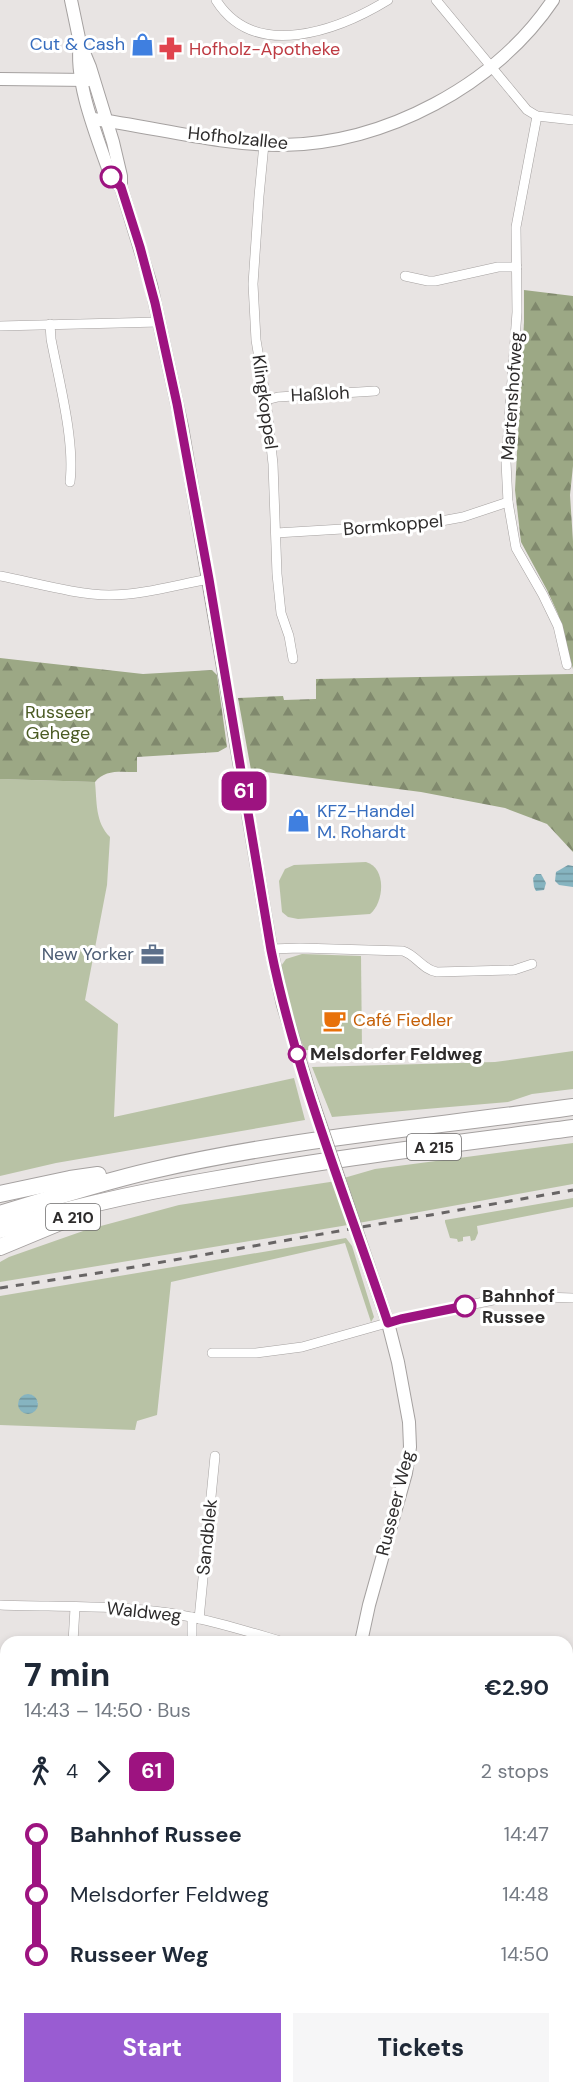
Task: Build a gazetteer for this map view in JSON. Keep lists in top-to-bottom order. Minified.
{"streets":{"highway":["A 215","A 210"],"street":["Hofholzallee","Haßloh","Martenshofweg","Klingkoppel","Bormkoppel","Russeer Weg","Sandblek","Waldweg"]},"crossings":[["Hofholzallee","Klingkoppel"],["Hofholzallee","Russeer Weg"],["Haßloh","Klingkoppel"],["Martenshofweg","Bormkoppel"],["Klingkoppel","Bormkoppel"],["A 215","A 210"],["Sandblek","Waldweg"]],"parks":["Russeer Gehege"],"places":{"shop":["Cut & Cash","KFZ-Handel M. Rohardt"],"pharmacy":["Hofholz-Apotheke"],"office":["New Yorker"],"cafe":["Café Fiedler"],"other":["Melsdorfer Feldweg","Bahnhof Russee"]},"lines":["bus line 61"],"page":{"on_map":"61","heading":["7 min","14:43 – 14:50 · Bus","€2.90"],"legs":["4","61","2 stops"],"list":[{"name":"Bahnhof Russee","value":"14:47"},{"name":"Melsdorfer Feldweg","value":"14:48"},{"name":"Russeer Weg","value":"14:50"}],"buttons":["Start","Tickets"]}}
